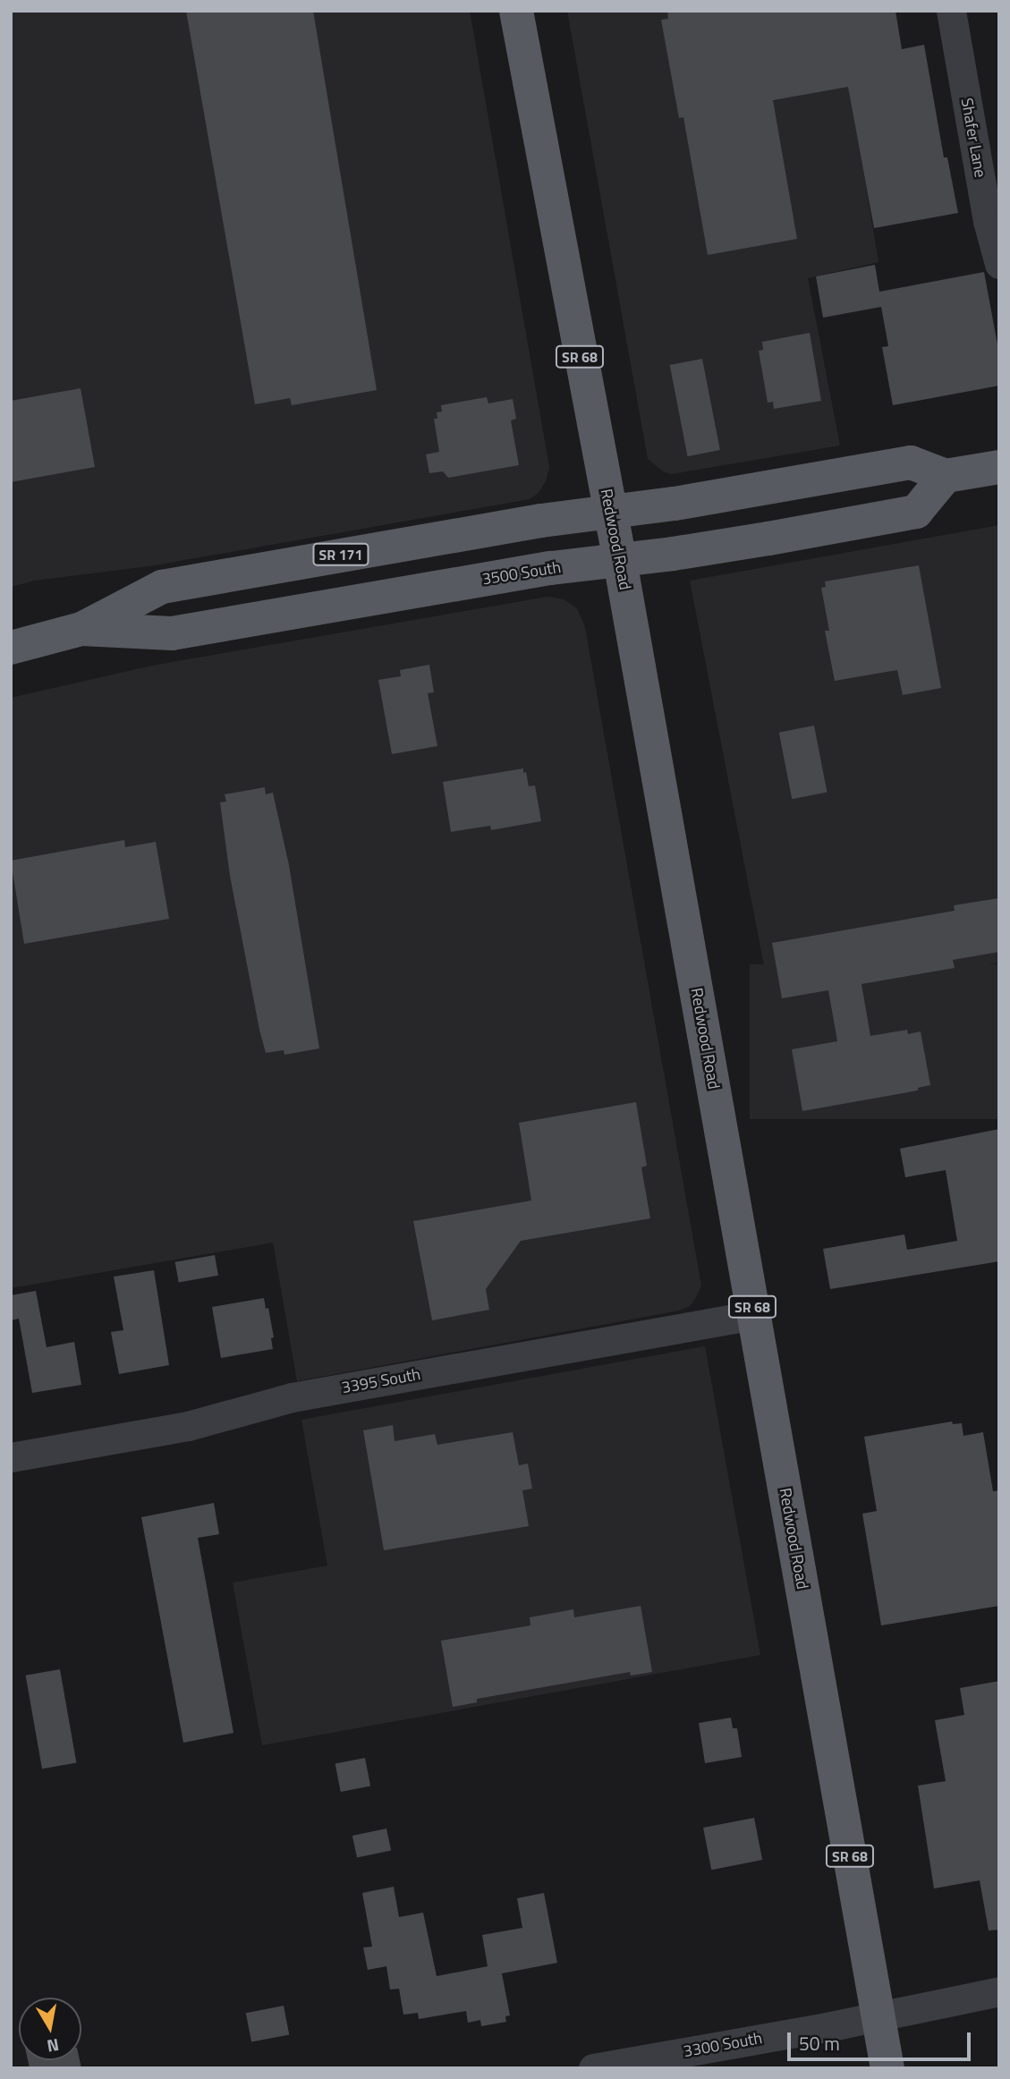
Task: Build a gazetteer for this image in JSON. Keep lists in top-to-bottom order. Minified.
{"streets":{"main road":["SR 68","Redwood Road","SR 171","3500 South"],"street":["Shafer Lane","3395 South","3300 South"]},"crossings":[["Redwood Road","3500 South"],["Redwood Road","3395 South"],["Redwood Road","3300 South"]],"scale_bar":"50 m","north":"bottom"}
